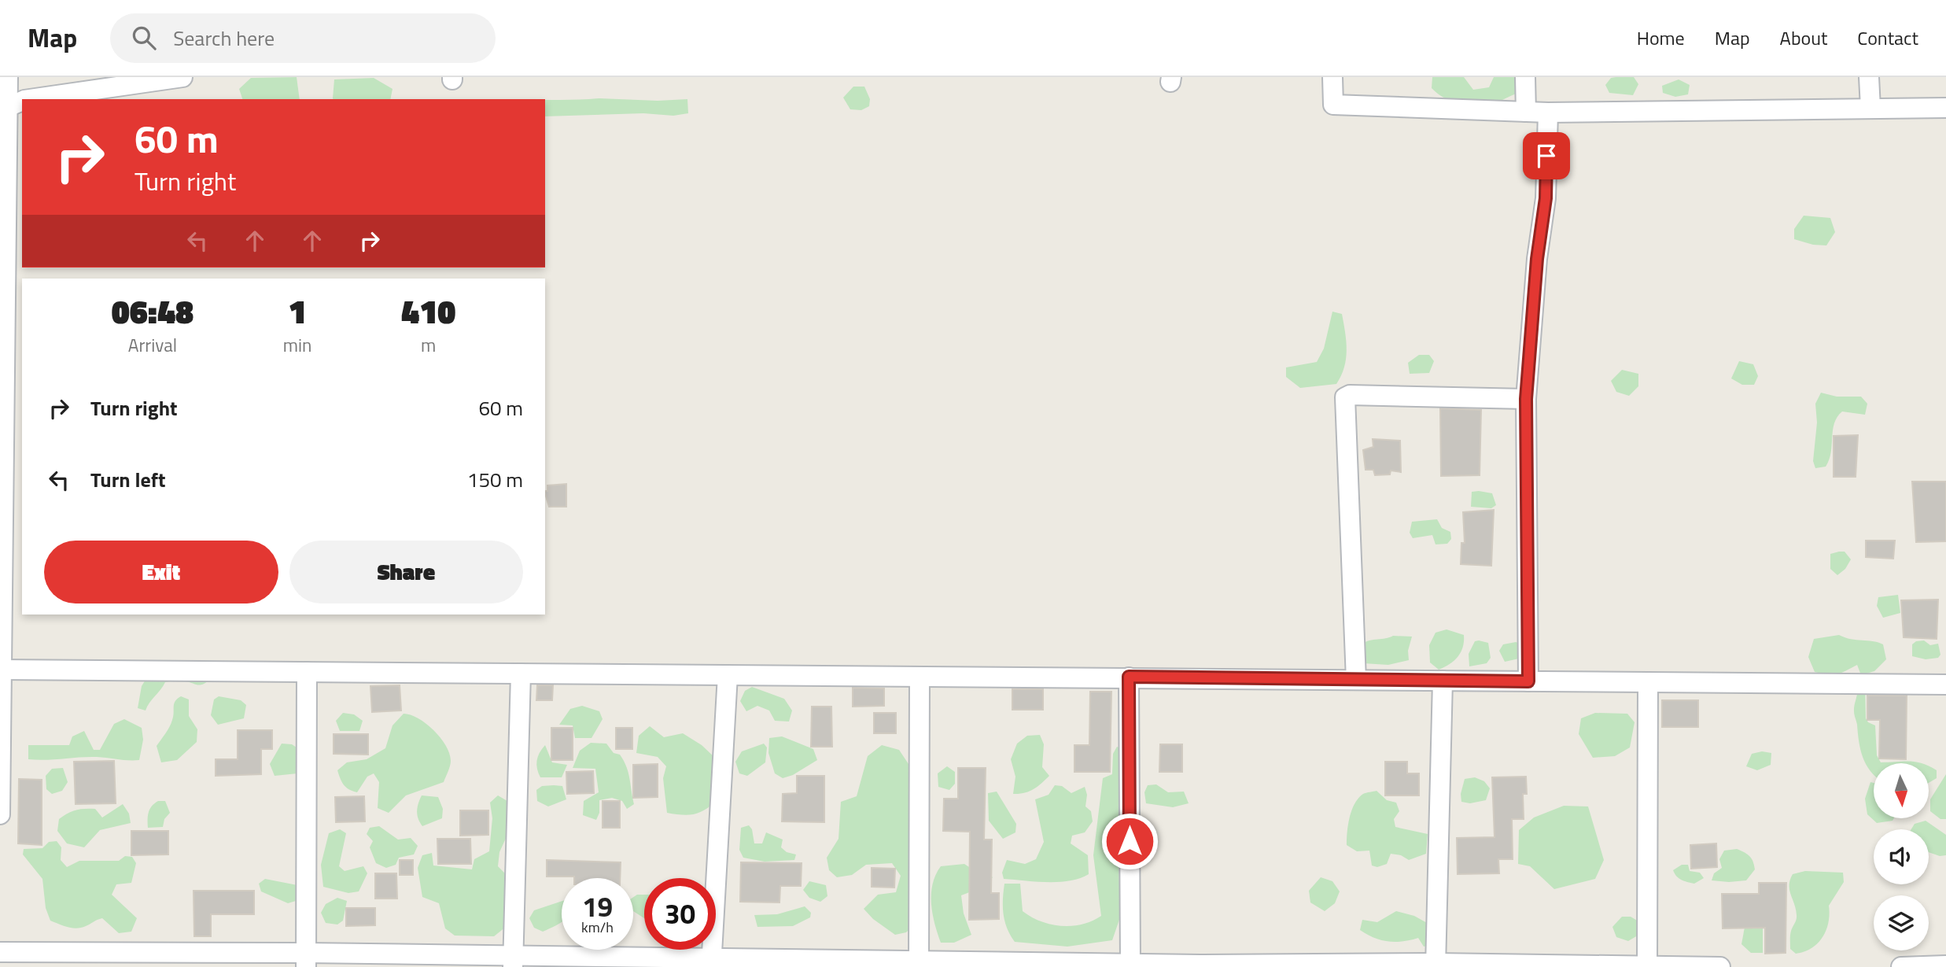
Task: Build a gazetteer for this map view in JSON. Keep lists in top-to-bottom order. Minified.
{"north":"bottom","page":{"header":"Map","search":"Search here","nav":["Home","Map","About","Contact"],"turn":["60 m","Turn right"],"eta":["06:48","Arrival","1","min","410","m"],"list":[{"name":"Turn right","value":"60 m"},{"name":"Turn left","value":"150 m"}],"buttons":["Exit","Share"],"speed":"19 km/h","limit":"30"}}
